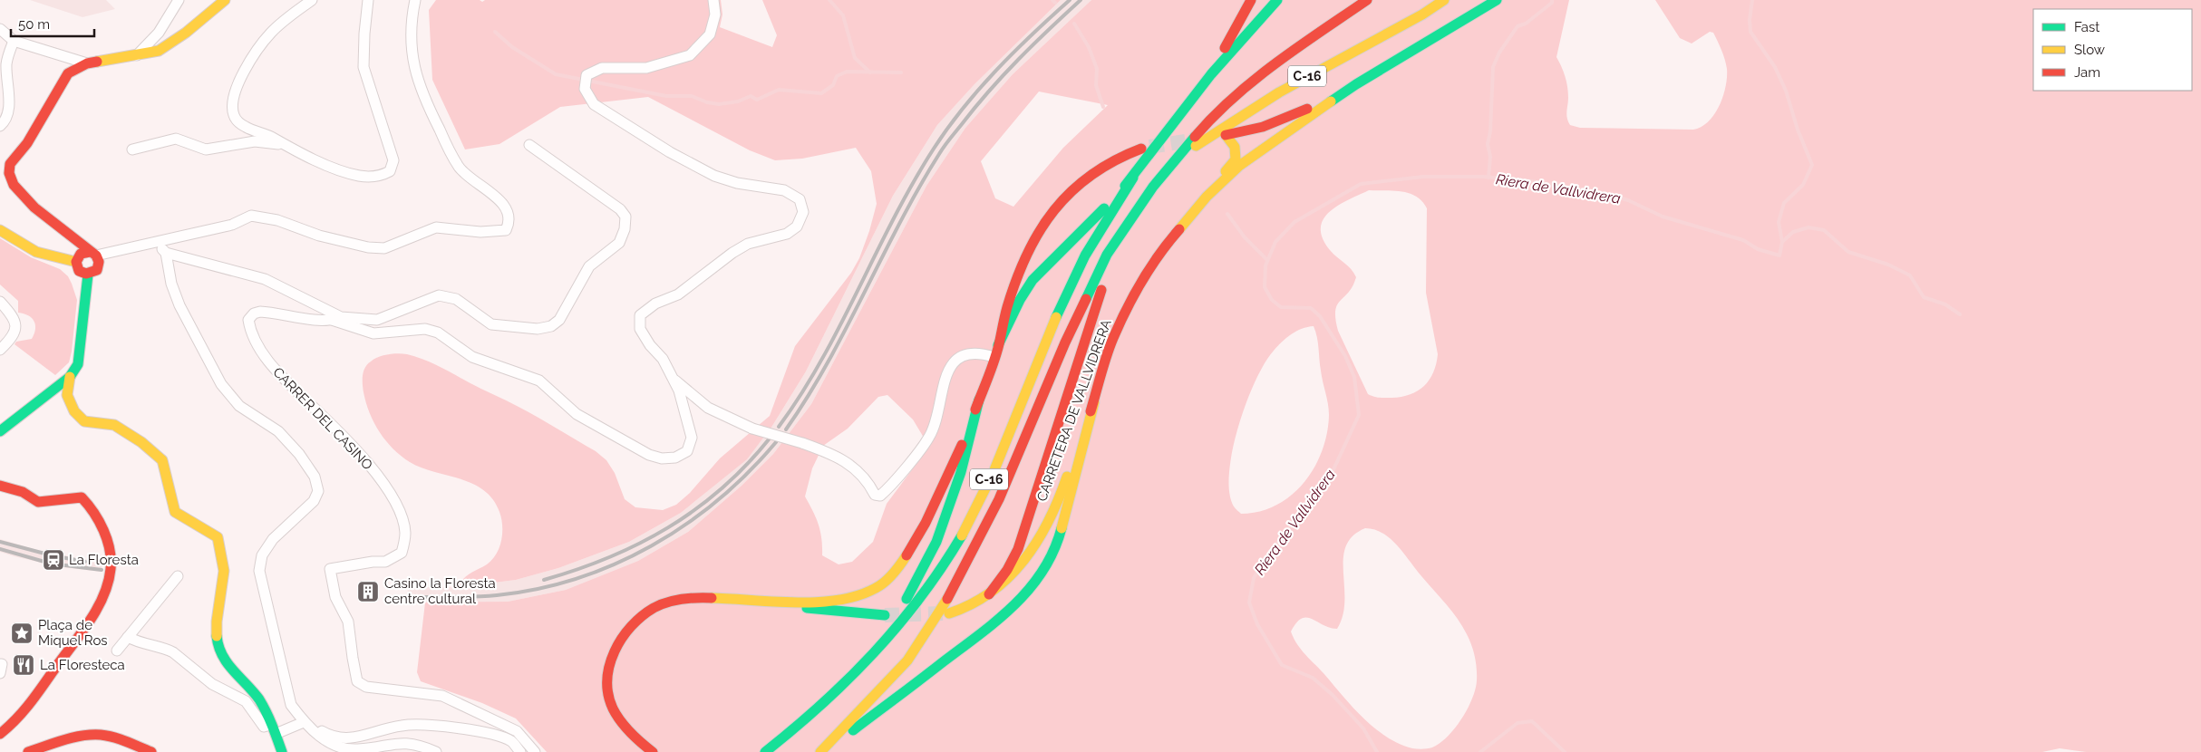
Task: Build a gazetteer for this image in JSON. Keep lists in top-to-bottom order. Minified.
{"streets":{"main road":["C-16","CARRETERA DE VALLVIDRERA"],"street":["CARRER DEL CASINO"]},"water":["Riera de Vallvidrera"],"places":{"station":["La Floresta"],"building":["Casino la Floresta centre cultural"],"place":["Plaça de Miquel Ros"],"restaurant":["La Floresteca"]},"legend":["Fast","Slow","Jam"],"scale_bar":"50 m"}
